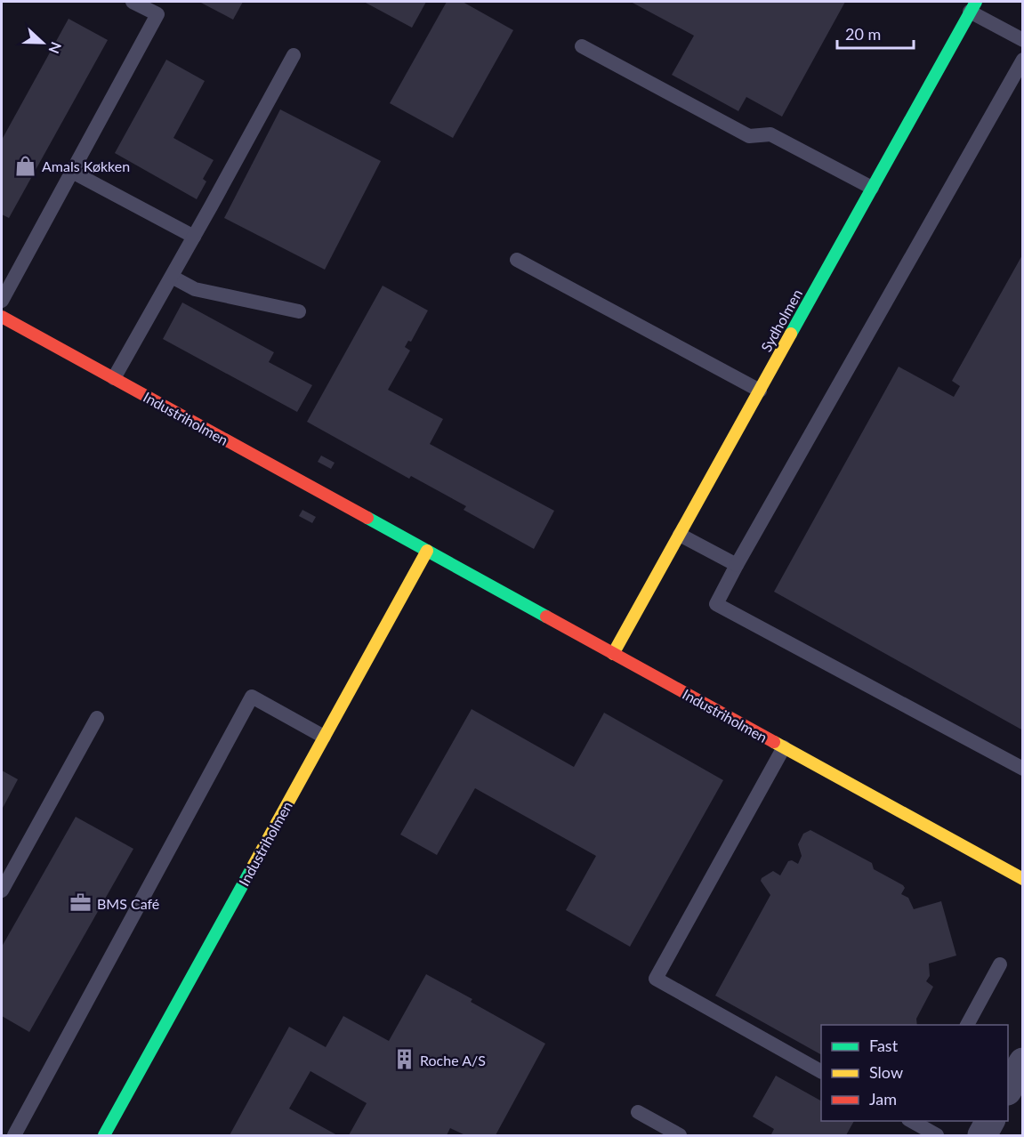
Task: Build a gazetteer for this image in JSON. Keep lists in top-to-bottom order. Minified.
{"streets":{"street":["Sydholmen","Industriholmen"]},"crossings":[["Sydholmen","Industriholmen"]],"places":{"shop":["Amals Køkken"],"office":["BMS Café"],"building":["Roche A/S"]},"legend":["Fast","Slow","Jam"],"scale_bar":"20 m","north":"right"}
